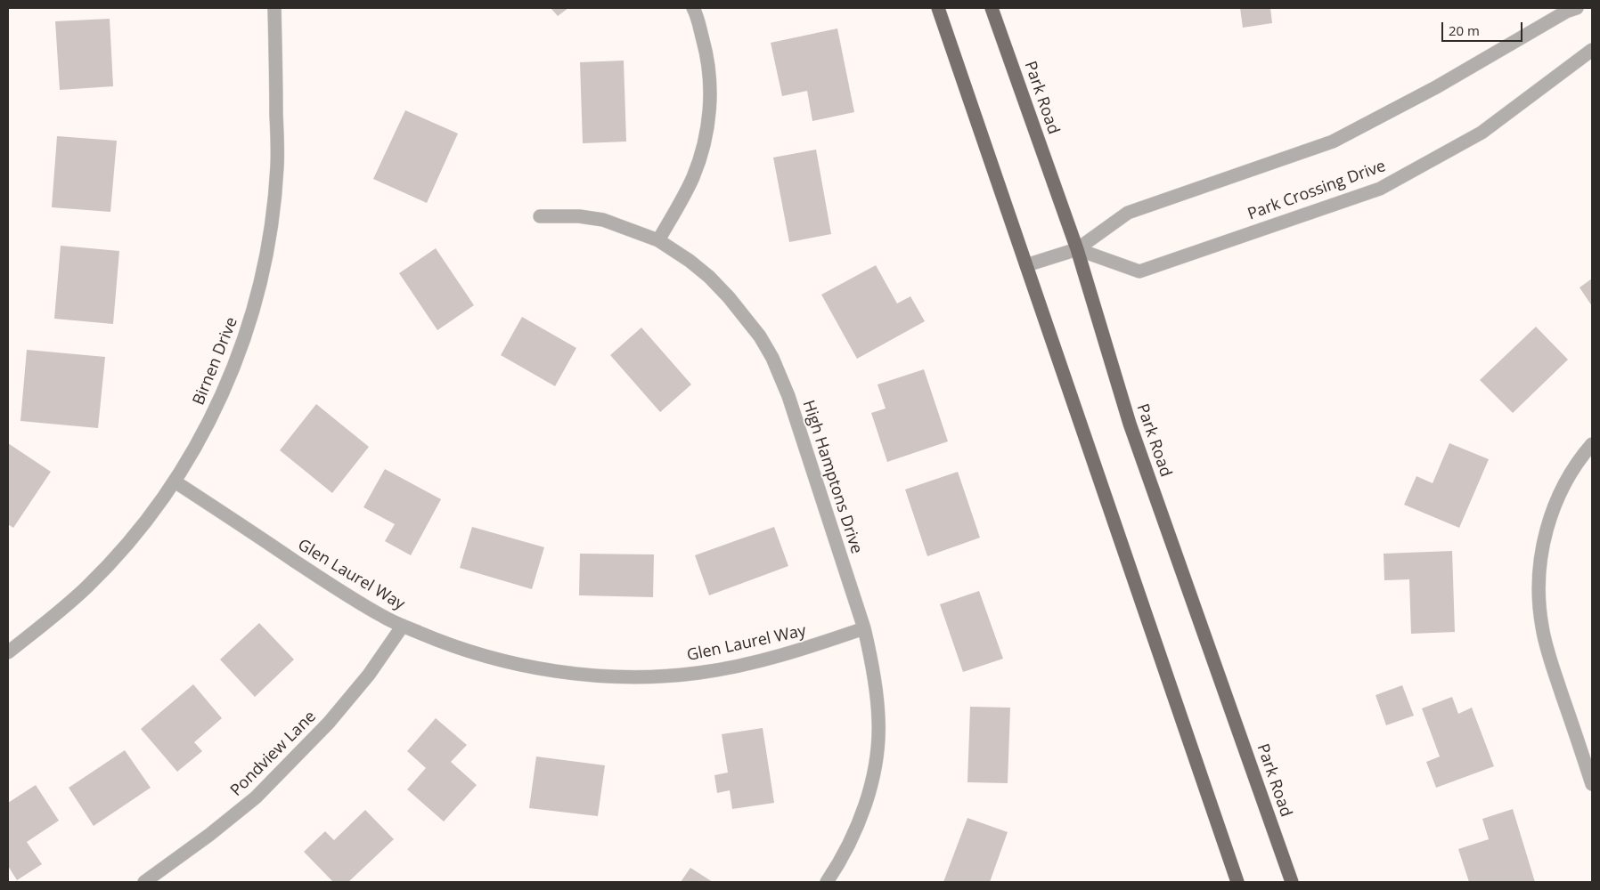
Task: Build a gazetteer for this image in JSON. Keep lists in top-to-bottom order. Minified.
{"streets":{"main road":["Park Road"],"street":["Park Crossing Drive","Birnen Drive","High Hamptons Drive","Glen Laurel Way","Pondview Lane"]},"crossings":[["Park Road","Park Crossing Drive"],["Birnen Drive","Glen Laurel Way"],["High Hamptons Drive","Glen Laurel Way"],["Glen Laurel Way","Pondview Lane"]],"scale_bar":"20 m"}
